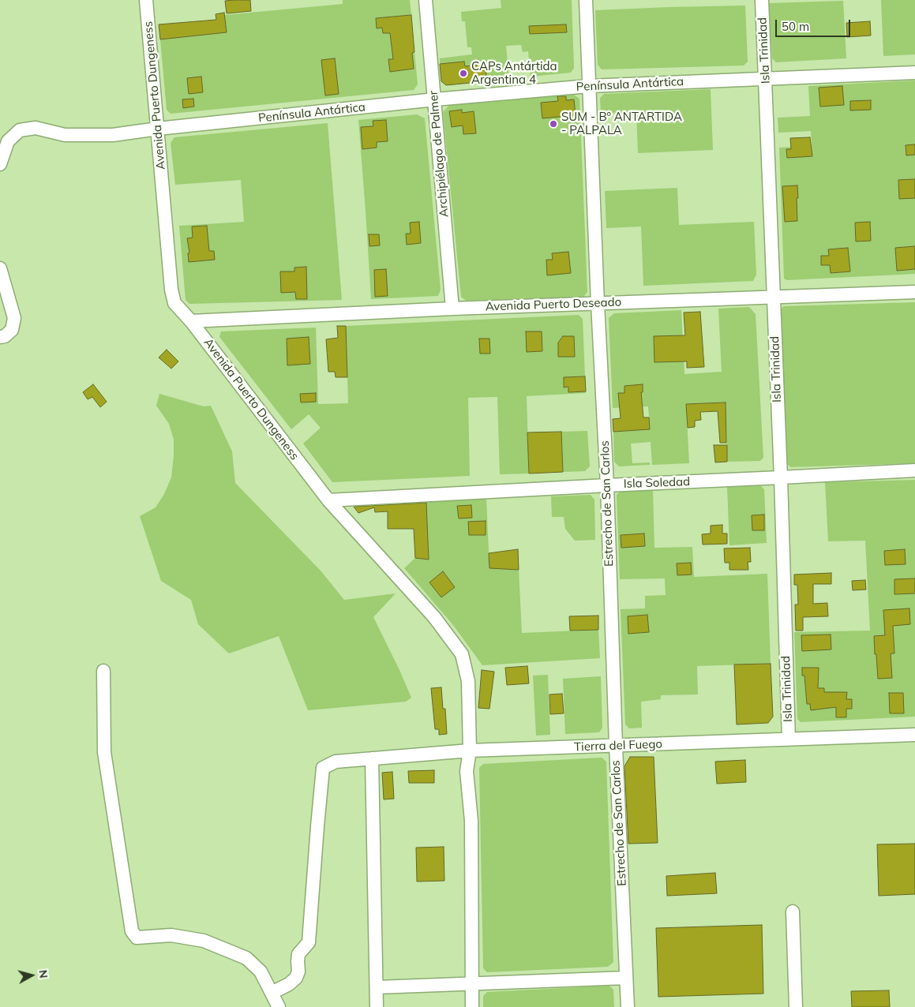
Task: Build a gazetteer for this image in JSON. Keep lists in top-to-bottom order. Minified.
{"streets":{"street":["Isla Trinidad","Península Antártica","Avenida Puerto Dungeness","Archipiélago de Palmer","Avenida Puerto Deseado","Isla Soledad","Estrecho de San Carlos","Tierra del Fuego"]},"crossings":[["Isla Trinidad","Península Antártica"],["Isla Trinidad","Avenida Puerto Deseado"],["Isla Trinidad","Isla Soledad"],["Isla Trinidad","Tierra del Fuego"],["Península Antártica","Avenida Puerto Dungeness"],["Península Antártica","Archipiélago de Palmer"],["Península Antártica","Estrecho de San Carlos"],["Avenida Puerto Dungeness","Avenida Puerto Deseado"],["Avenida Puerto Dungeness","Isla Soledad"],["Avenida Puerto Dungeness","Tierra del Fuego"],["Archipiélago de Palmer","Avenida Puerto Deseado"],["Avenida Puerto Deseado","Estrecho de San Carlos"],["Isla Soledad","Estrecho de San Carlos"],["Estrecho de San Carlos","Tierra del Fuego"]],"places":["CAPs Antártida Argentina 4","SUM - Bº ANTARTIDA - PALPALA"],"scale_bar":"50 m","north":"right"}
